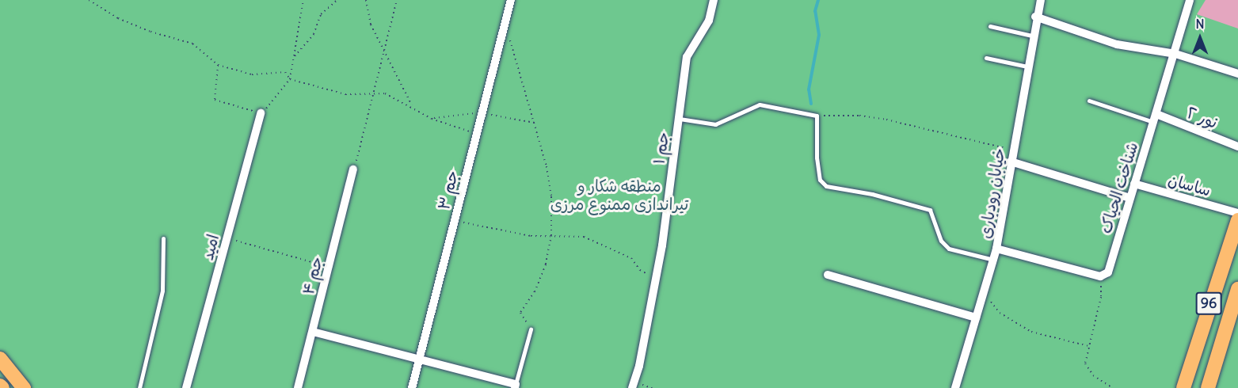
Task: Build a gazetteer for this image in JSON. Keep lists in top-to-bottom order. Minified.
{"streets":{"main road":["96"],"street":["نور ٢","جم ۱","ساسان","شناخت الحیاک","جم ۳","خیابان رودباری","امید","جم ۴"]},"crossings":[["نور ٢","شناخت الحیاک"],["ساسان","شناخت الحیاک"]],"parks":["منطقه شکار و تیراندازی ممنوع مرزی"],"north":"top"}
